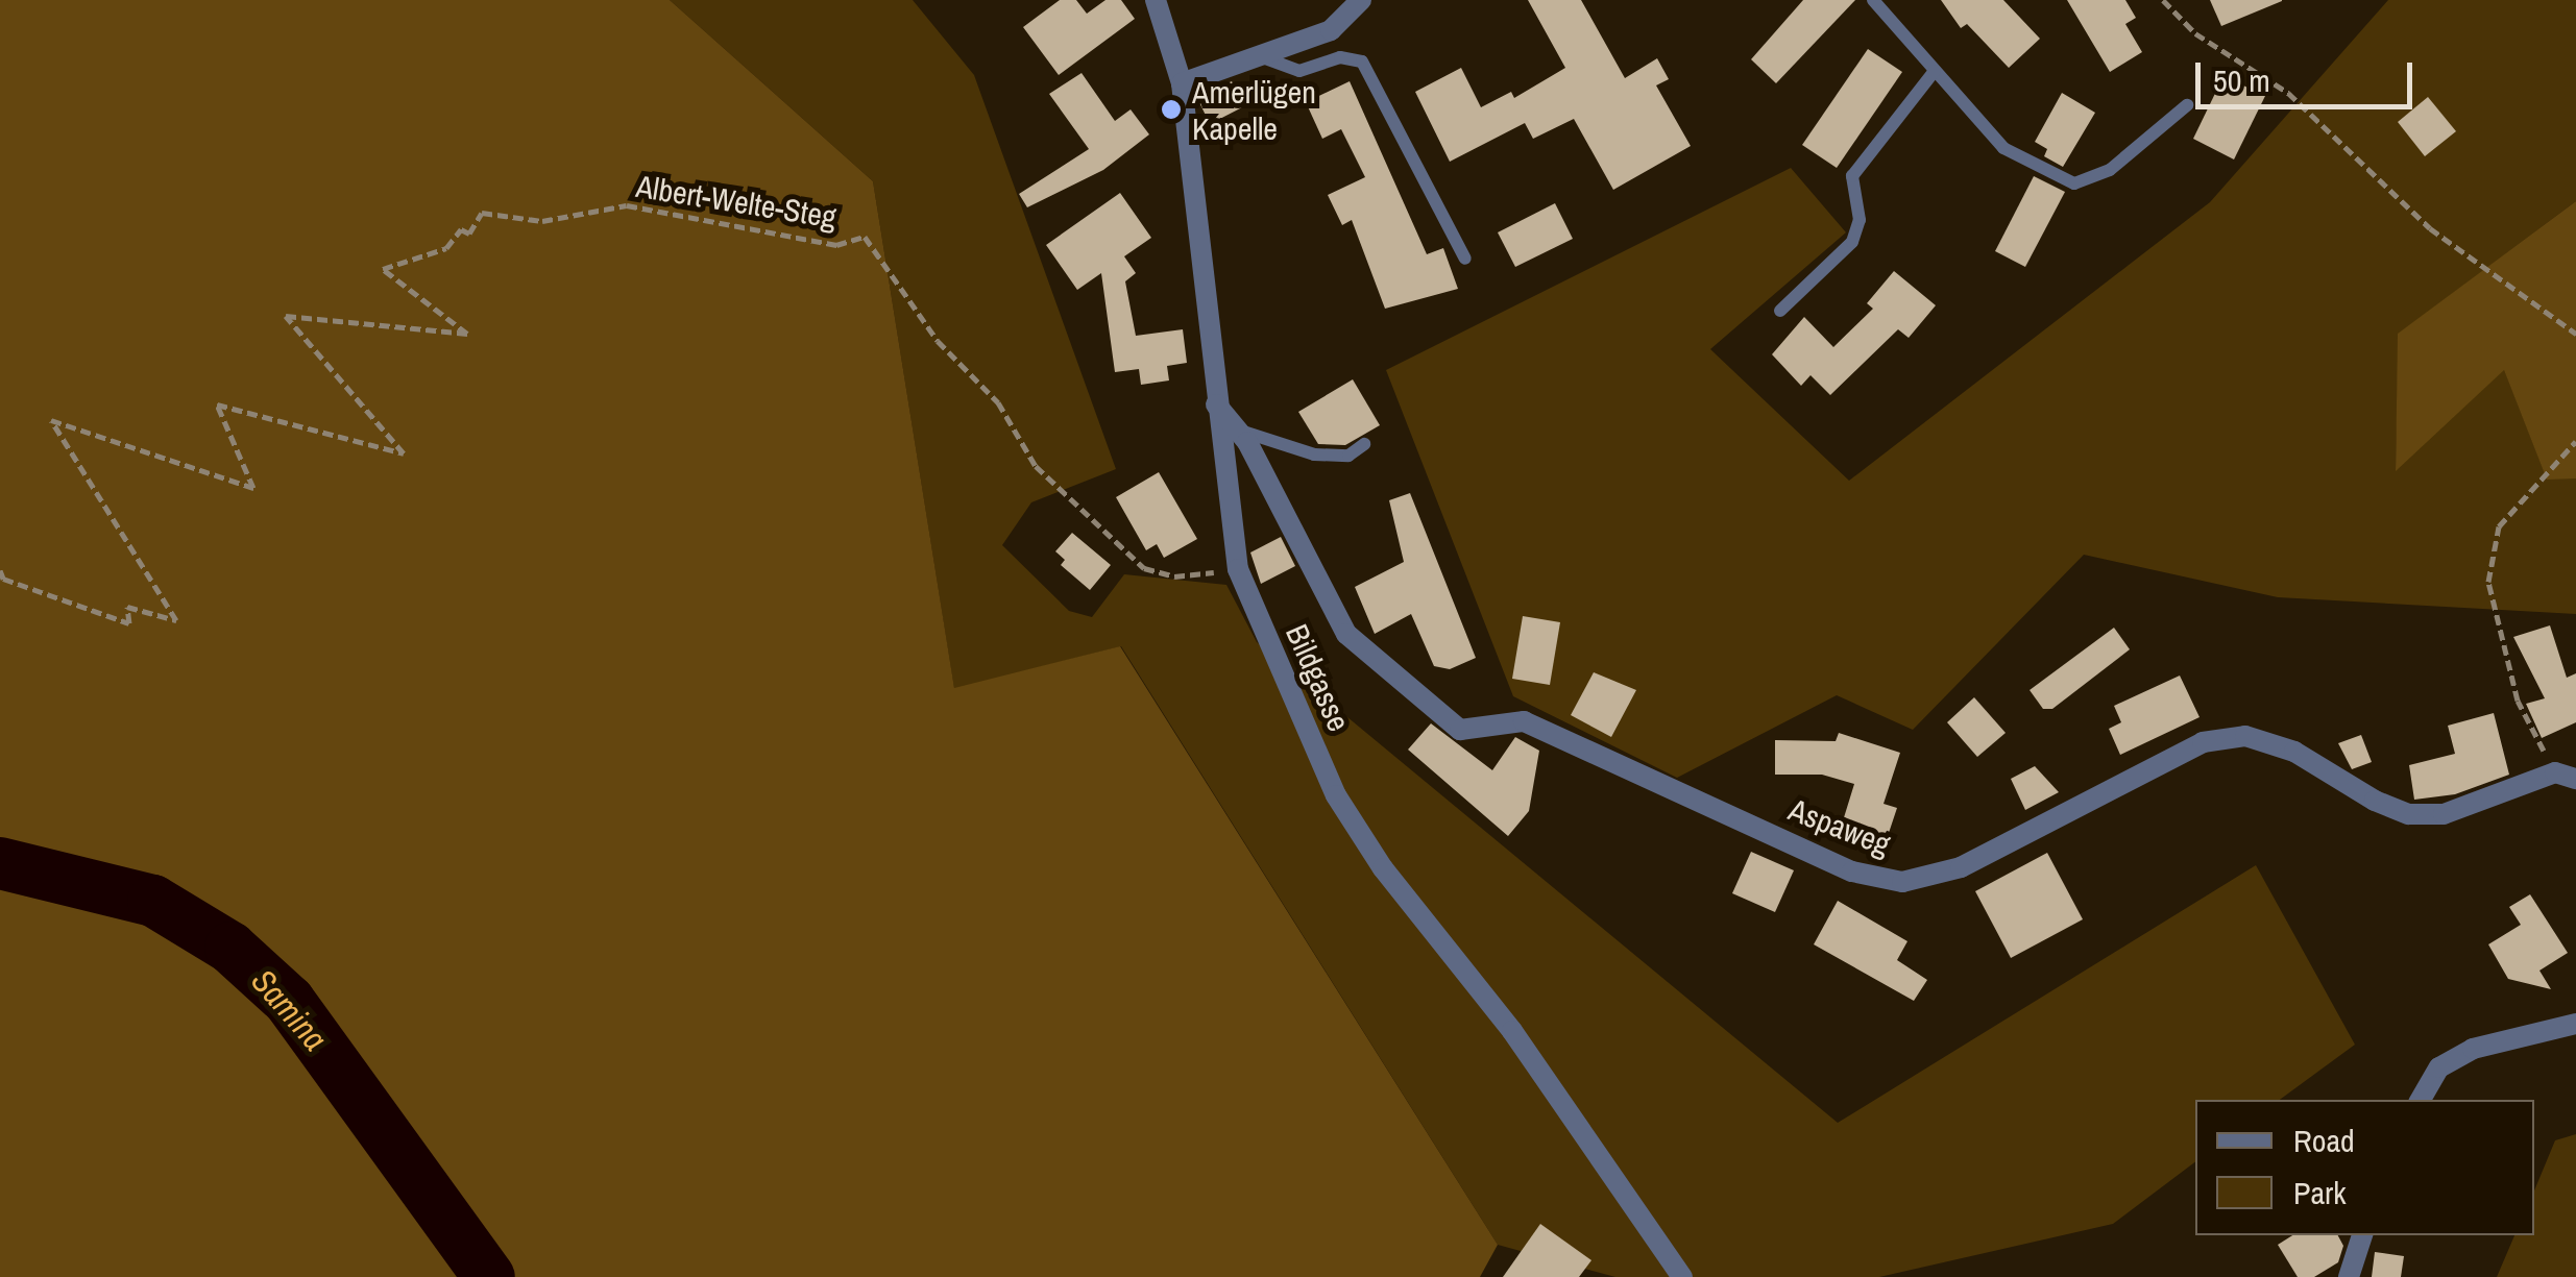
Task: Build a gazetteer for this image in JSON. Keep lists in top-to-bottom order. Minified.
{"streets":{"street":["Bildgasse","Aspaweg"],"path":["Albert-Welte-Steg"]},"crossings":[["Albert-Welte-Steg","Bildgasse"],["Bildgasse","Aspaweg"]],"water":["Samina"],"places":["Amerlügen Kapelle"],"legend":["Road","Park"],"scale_bar":"50 m"}
